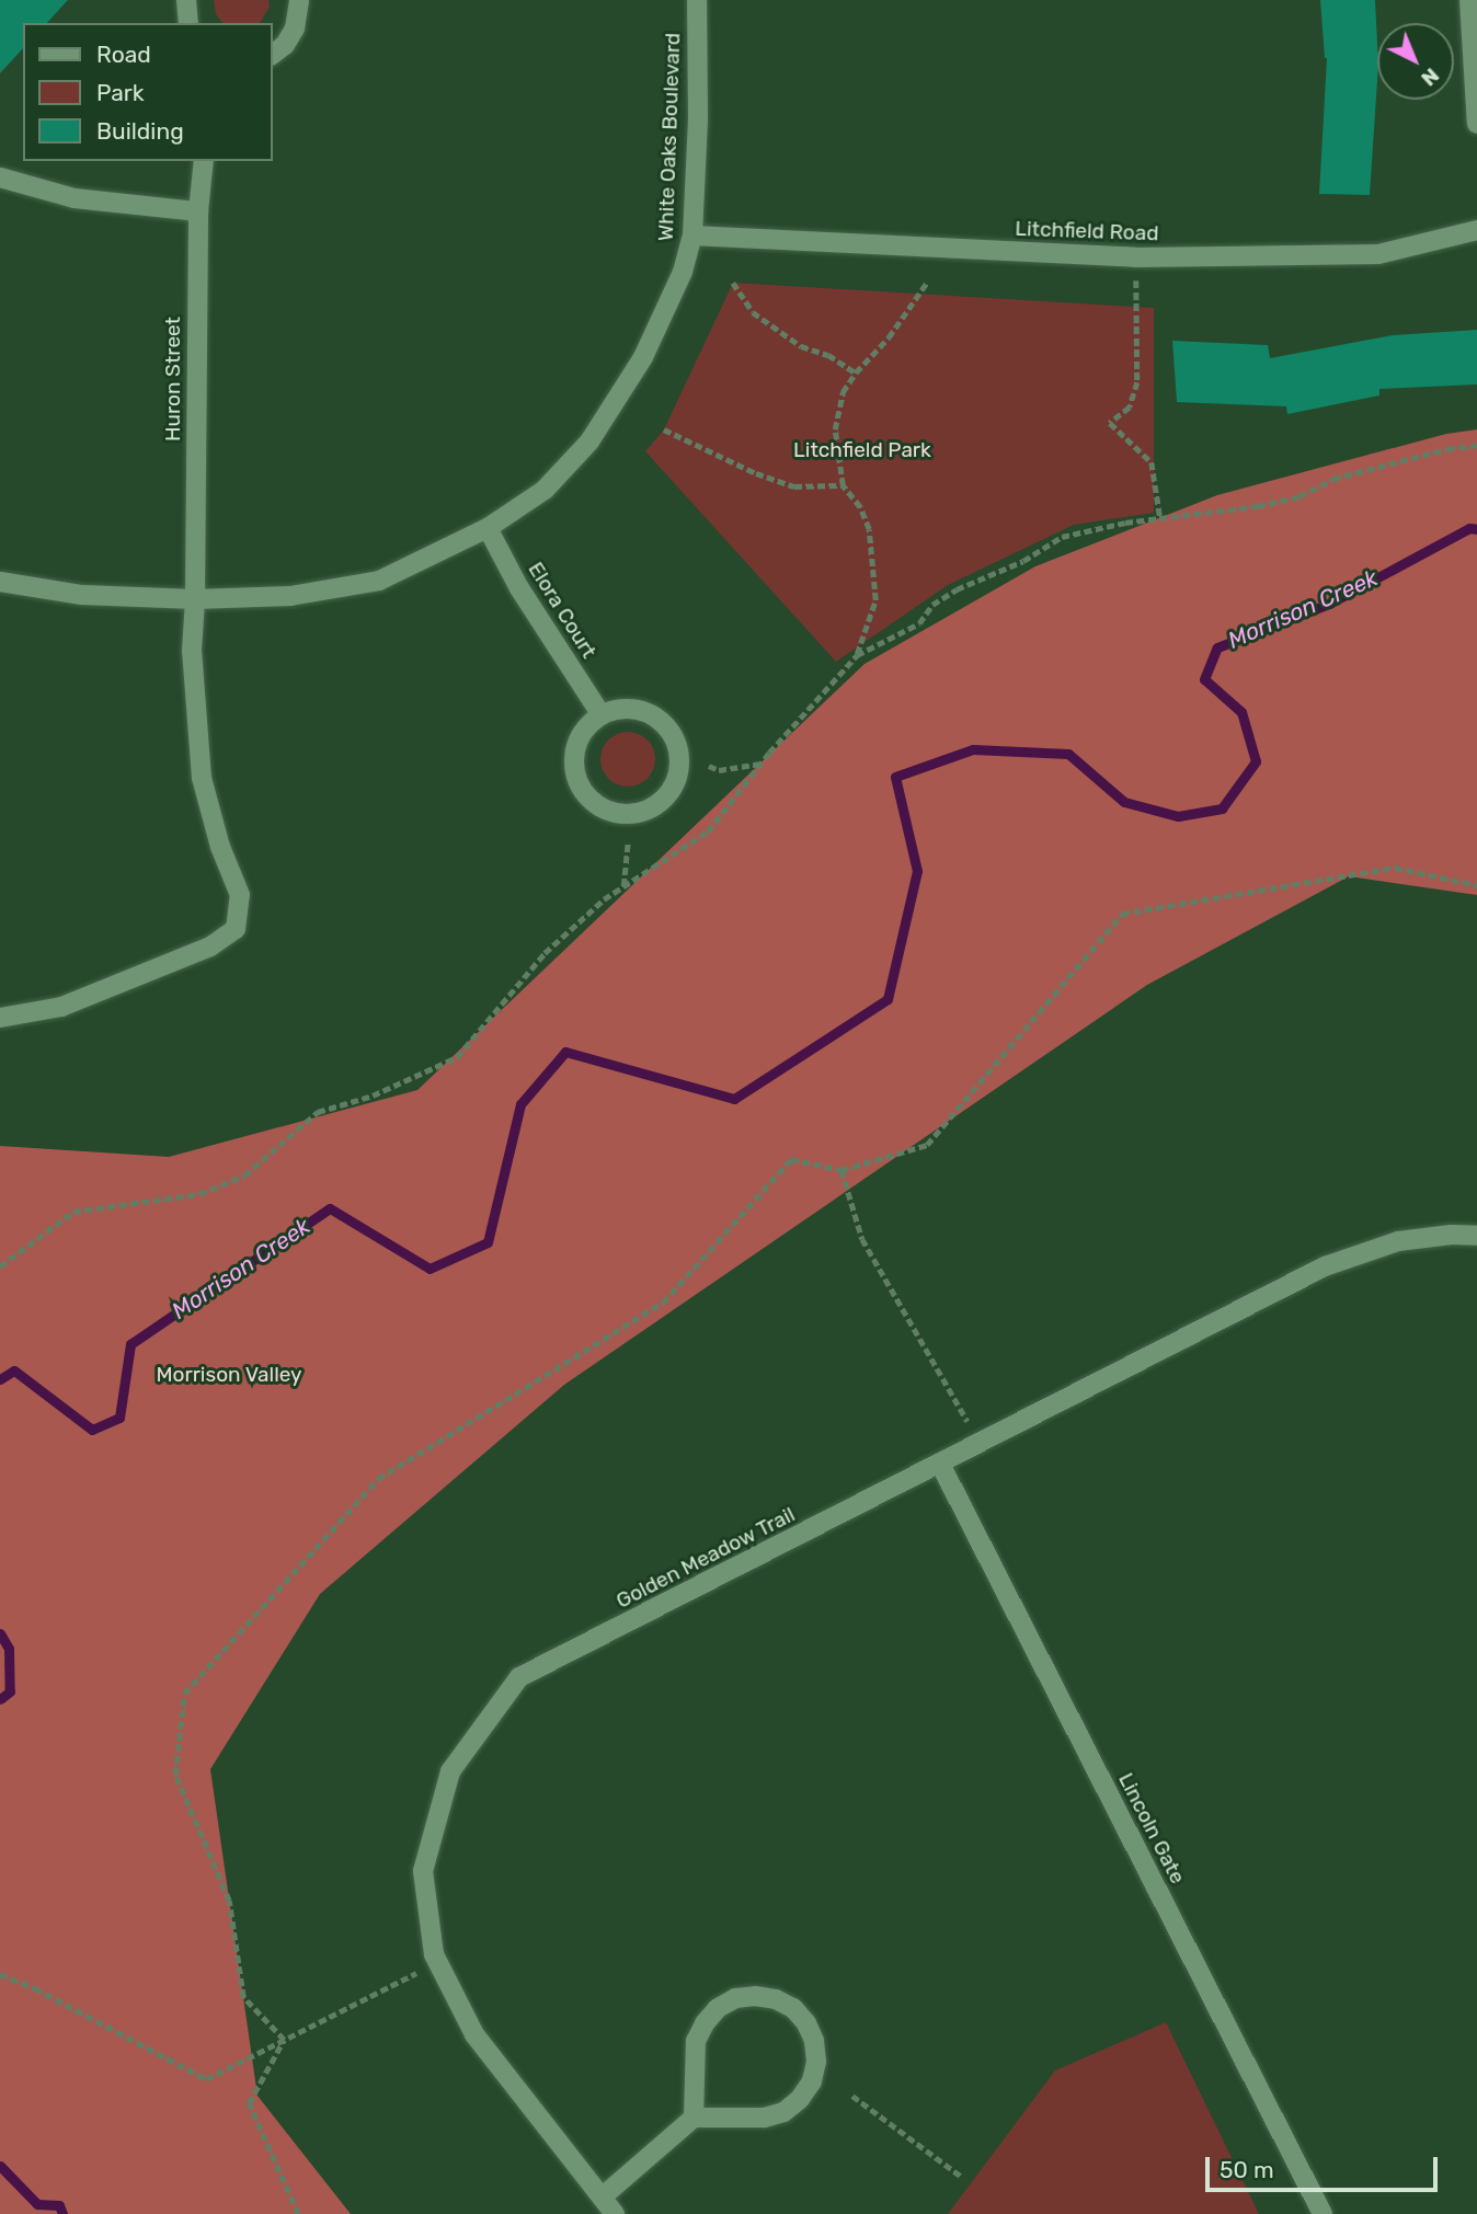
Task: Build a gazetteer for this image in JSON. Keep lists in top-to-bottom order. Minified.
{"streets":{"street":["White Oaks Boulevard","Litchfield Road","Huron Street","Elora Court","Golden Meadow Trail","Lincoln Gate"]},"crossings":[["White Oaks Boulevard","Litchfield Road"],["White Oaks Boulevard","Huron Street"],["White Oaks Boulevard","Elora Court"],["Golden Meadow Trail","Lincoln Gate"]],"water":["Morrison Creek"],"parks":["Litchfield Park","Morrison Valley"],"legend":["Road","Park","Building"],"scale_bar":"50 m","north":"bottom right"}
